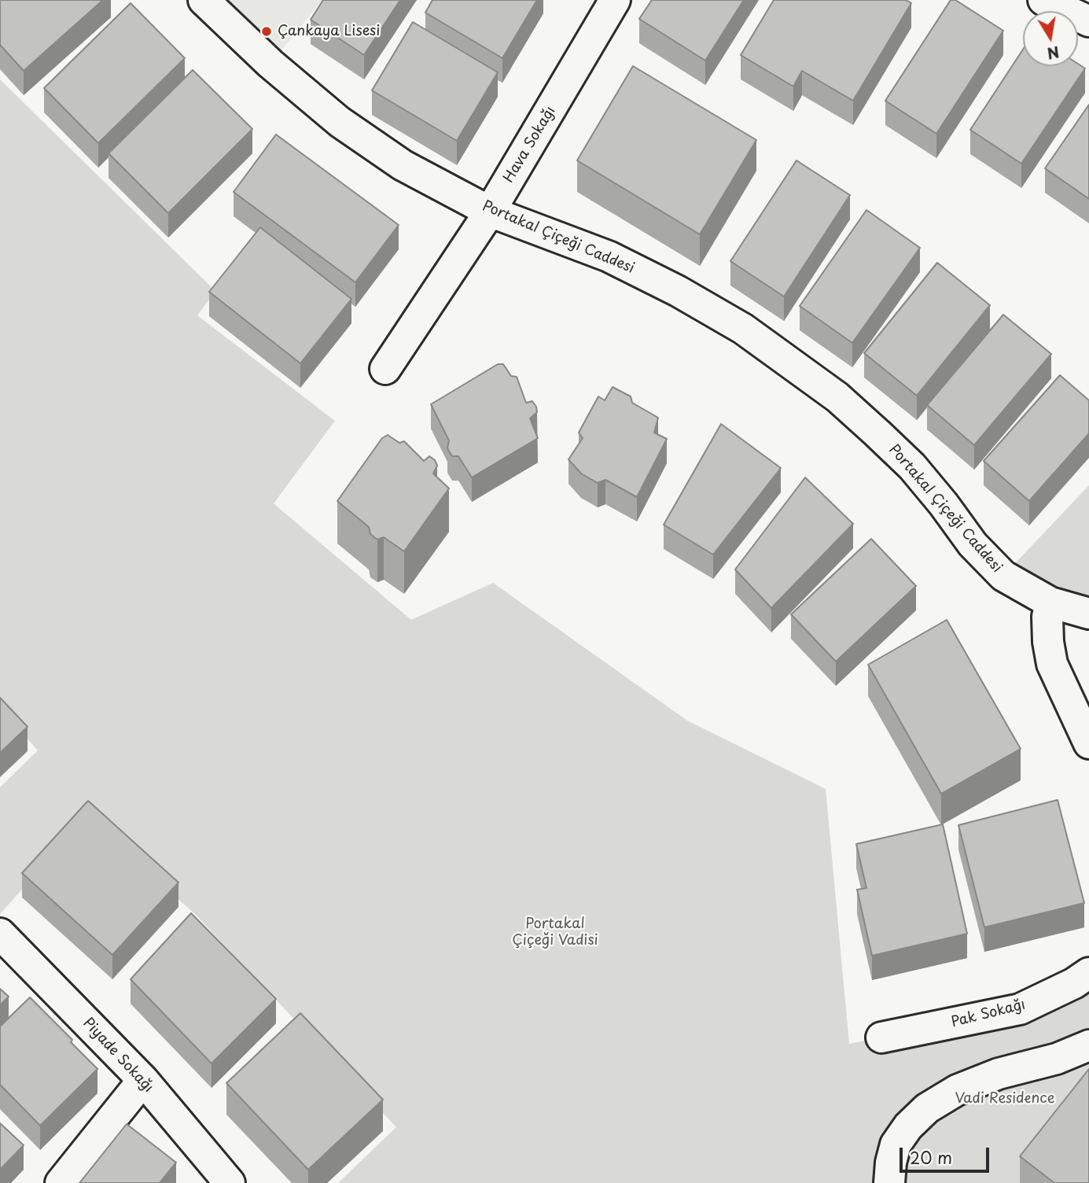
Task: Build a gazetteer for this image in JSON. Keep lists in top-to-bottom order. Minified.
{"streets":{"street":["Hava Sokağı","Portakal Çiçeği Caddesi","Pak Sokağı","Piyade Sokağı"]},"crossings":[["Hava Sokağı","Portakal Çiçeği Caddesi"]],"parks":["Portakal Çiçeği Vadisi","Vadi Residence"],"places":["Çankaya Lisesi"],"scale_bar":"20 m","north":"bottom"}
